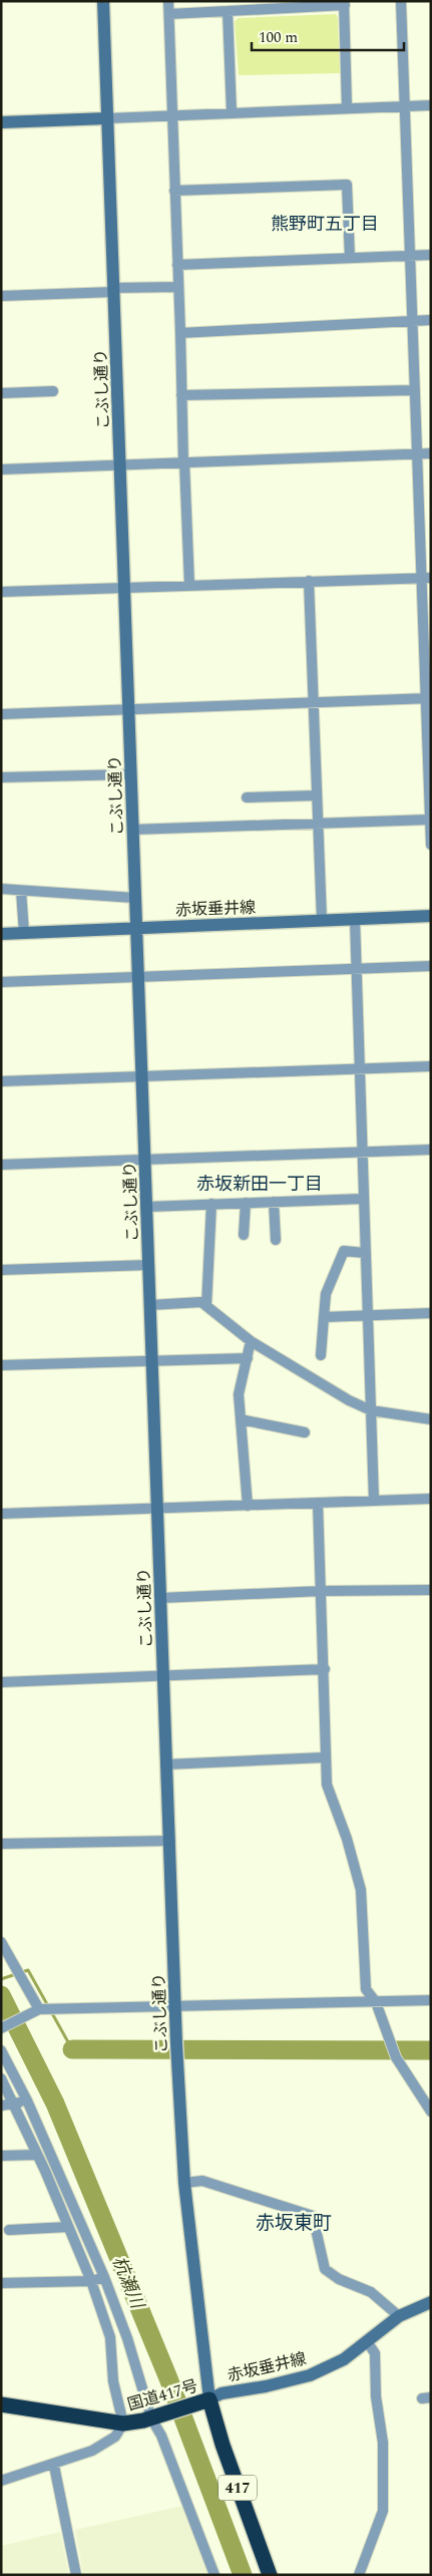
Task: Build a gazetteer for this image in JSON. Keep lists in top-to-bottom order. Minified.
{"streets":{"highway":["国道417号","417"],"street":["こぶし通り","赤坂垂井線"]},"crossings":[["こぶし通り","赤坂垂井線"],["こぶし通り","国道417号"],["赤坂垂井線","国道417号"]],"districts":["熊野町五丁目","赤坂新田一丁目","赤坂東町"],"water":["杭瀬川"],"scale_bar":"100 m"}
